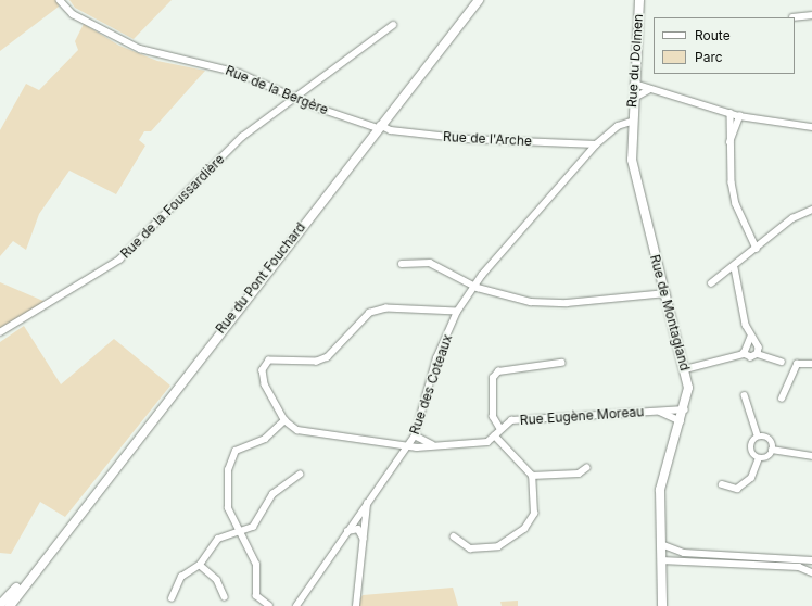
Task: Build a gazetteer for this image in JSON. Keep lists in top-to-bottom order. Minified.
{"streets":{"main road":["Rue du Dolmen","Rue du Pont Fouchard","Rue de Montagland"],"street":["Rue de la Bergère","Rue de l'Arche","Rue de la Foussardière","Rue des Coteaux","Rue Eugène Moreau"]},"crossings":[["Rue du Dolmen","Rue de Montagland"],["Rue du Dolmen","Rue des Coteaux"],["Rue de la Bergère","Rue de l'Arche"],["Rue de la Bergère","Rue de la Foussardière"],["Rue de la Bergère","Rue du Pont Fouchard"],["Rue de l'Arche","Rue du Pont Fouchard"],["Rue de l'Arche","Rue des Coteaux"],["Rue de Montagland","Rue des Coteaux"],["Rue de Montagland","Rue Eugène Moreau"]],"legend":["Route","Parc"]}
